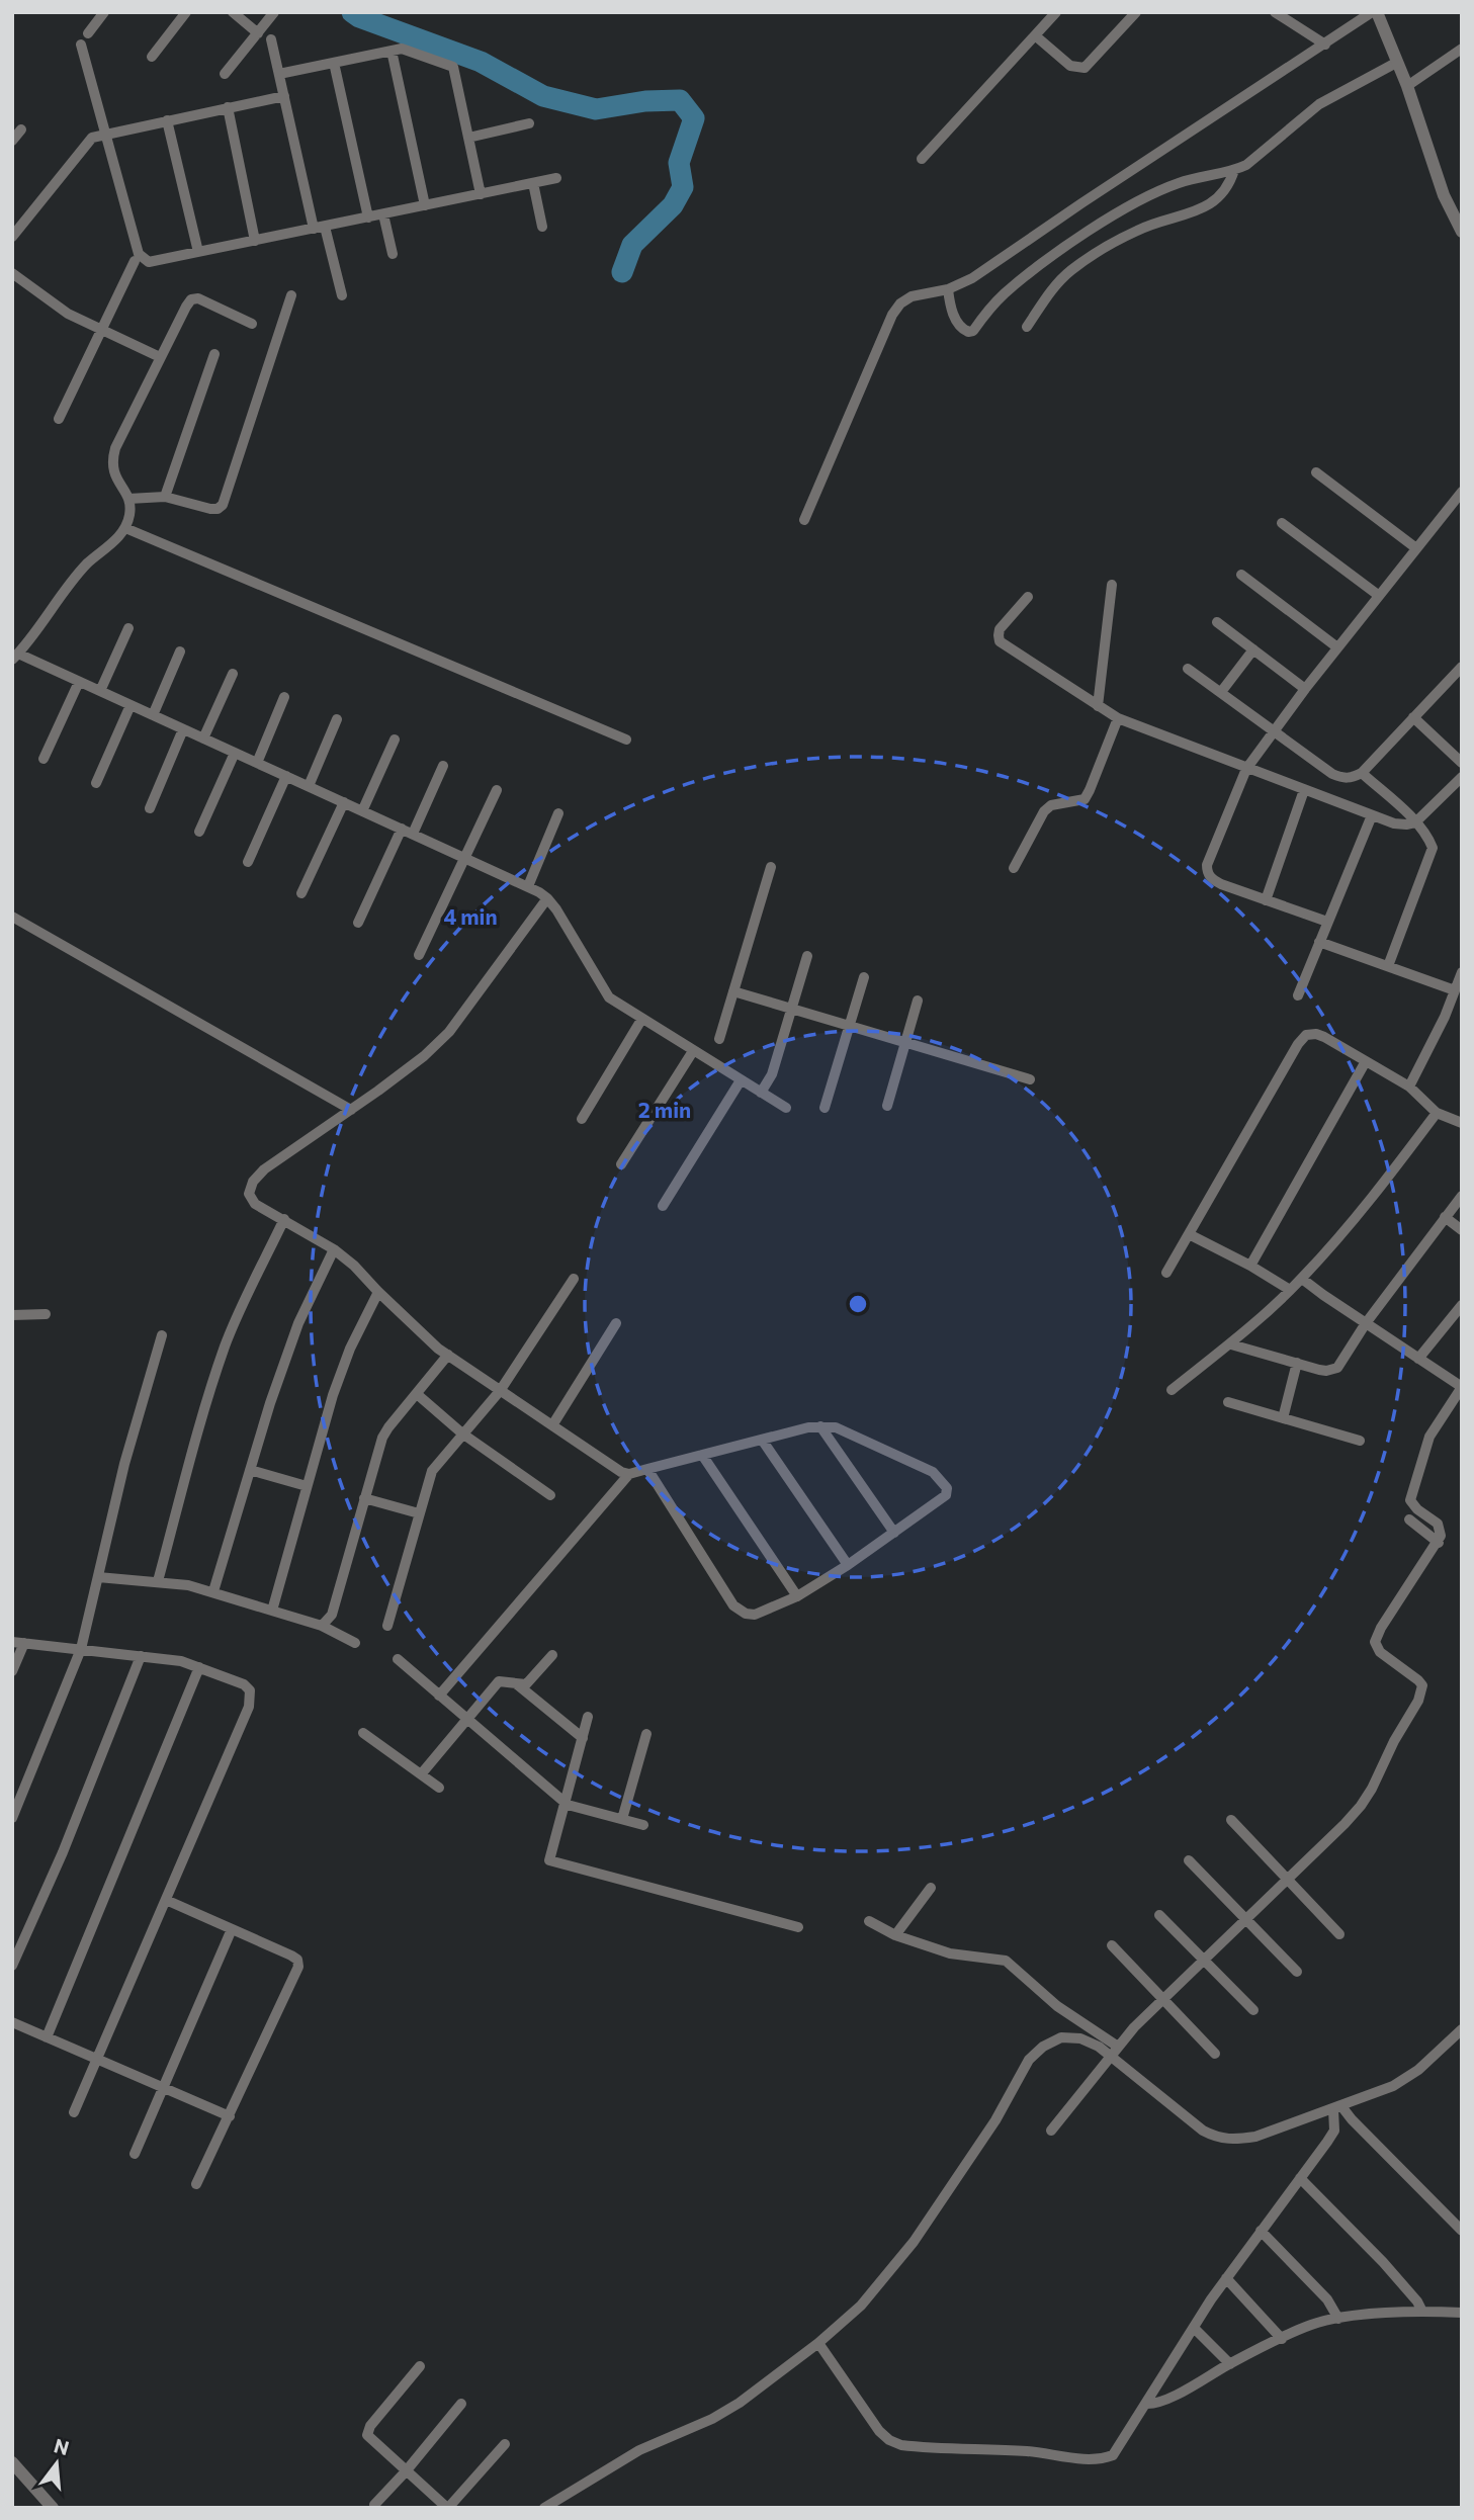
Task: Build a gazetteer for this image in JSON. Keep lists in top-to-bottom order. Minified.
{"north":"top","rings":["4 min","2 min"]}
